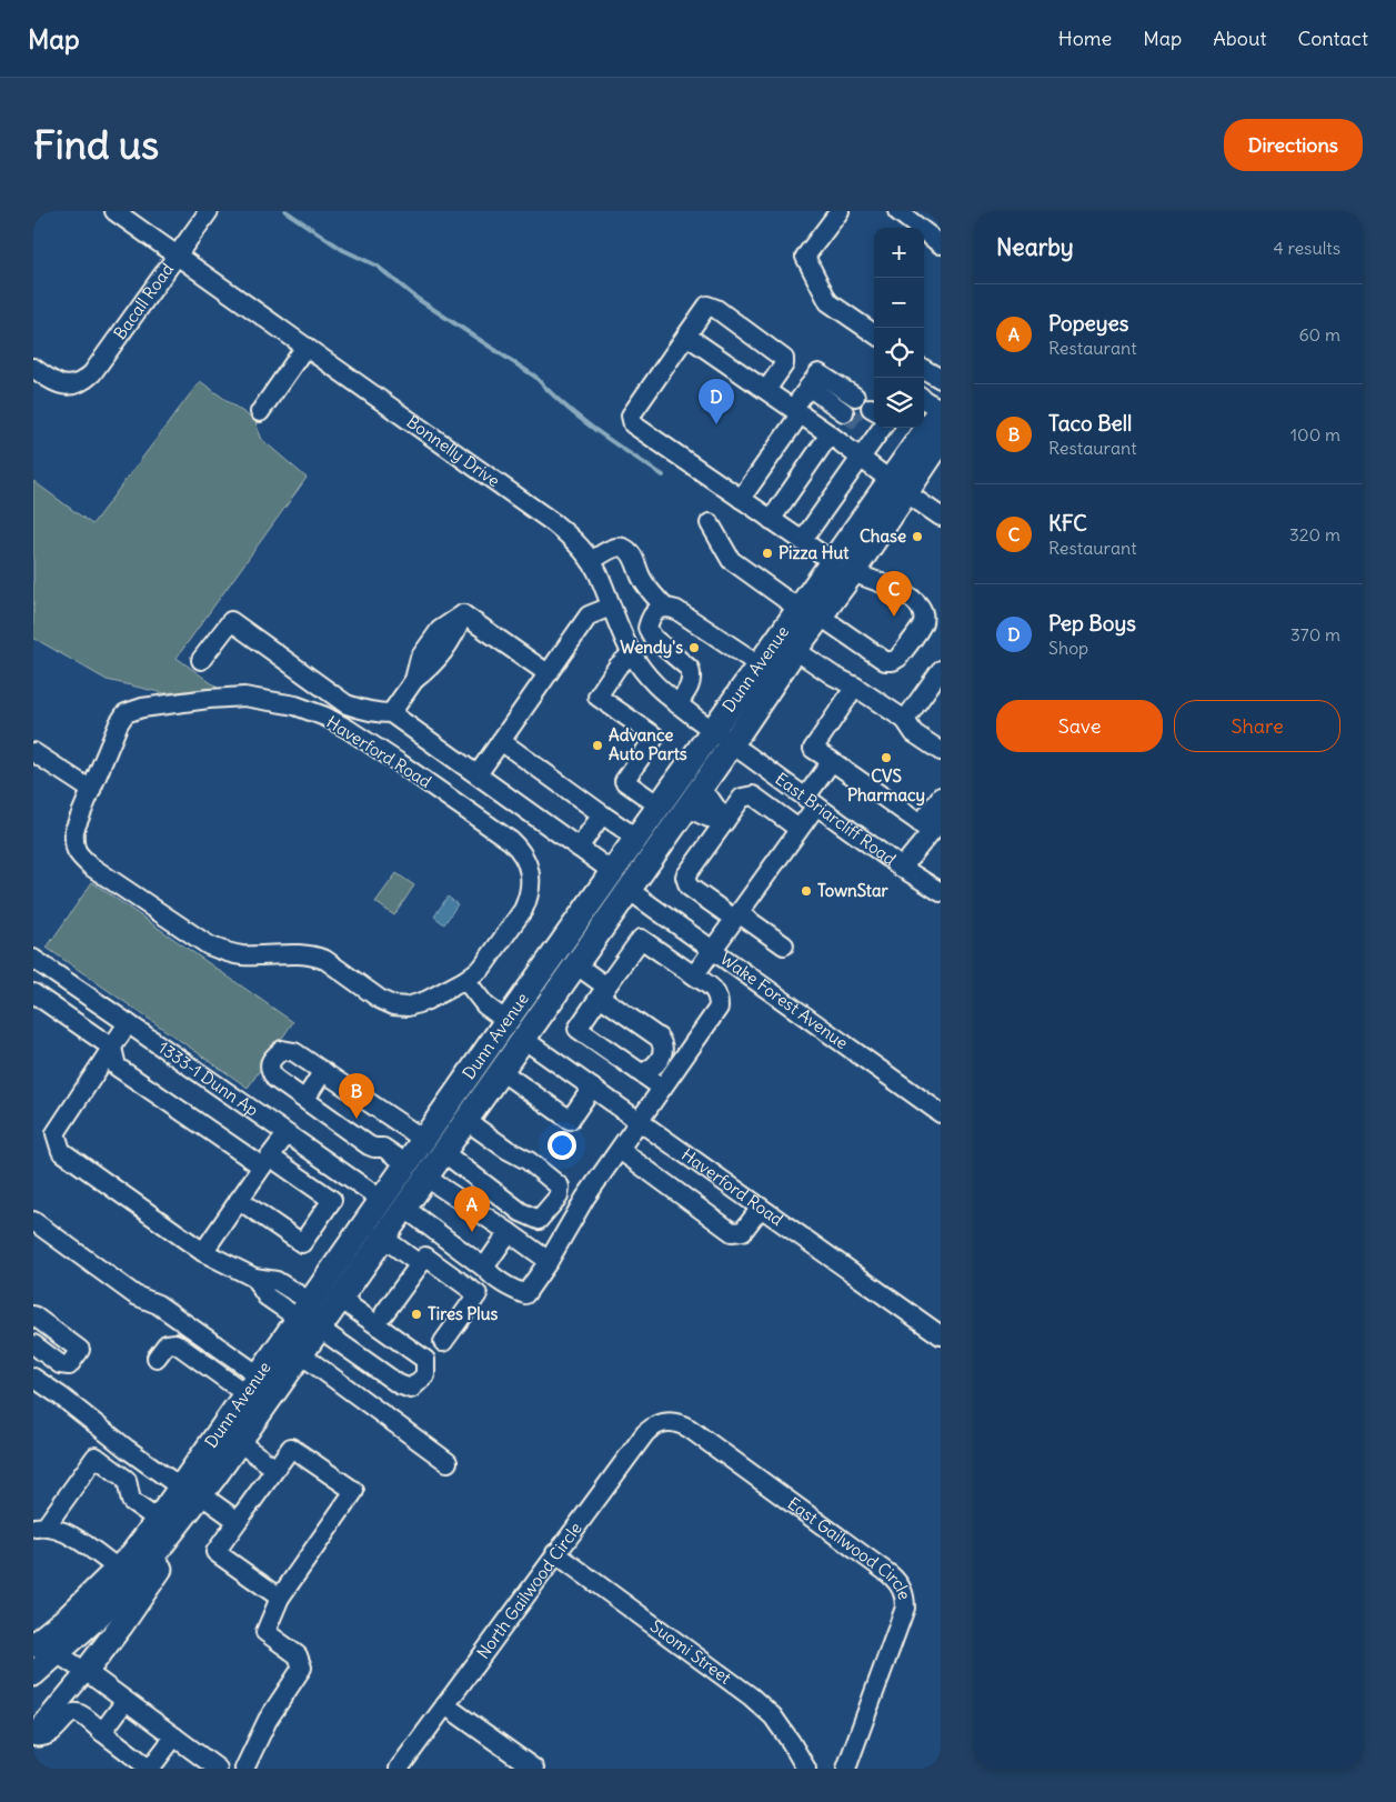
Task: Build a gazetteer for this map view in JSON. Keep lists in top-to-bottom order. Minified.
{"streets":{"main road":["Dunn Avenue"],"street":["Bacall Road","Bonnelly Drive","Haverford Road","East Briarcliff Road","Wake Forest Avenue","1333-1 Dunn Ap","East Gailwood Circle","North Gailwood Circle","Suomi Street"]},"crossings":[["Bacall Road","Bonnelly Drive"],["Bonnelly Drive","Dunn Avenue"],["Bonnelly Drive","East Briarcliff Road"],["Dunn Avenue","Haverford Road"],["Dunn Avenue","East Briarcliff Road"],["Dunn Avenue","Wake Forest Avenue"],["Dunn Avenue","1333-1 Dunn Ap"],["East Gailwood Circle","North Gailwood Circle"],["North Gailwood Circle","Suomi Street"]],"places":["Chase","Pizza Hut","Wendy's","Advance Auto Parts","CVS Pharmacy","TownStar","Tires Plus"],"page":{"header":"Map","nav":["Home","Map","About","Contact"],"buttons":["Directions",["Save","Share"]],"title":"Find us","heading":["Nearby","4 results"],"map_buttons":["+","−"],"list":[{"mark":"A","name":"Popeyes","note":"Restaurant","value":"60 m"},{"mark":"B","name":"Taco Bell","note":"Restaurant","value":"100 m"},{"mark":"C","name":"KFC","note":"Restaurant","value":"320 m"},{"mark":"D","name":"Pep Boys","note":"Shop","value":"370 m"}],"pins":["D","C","B","A"]}}
